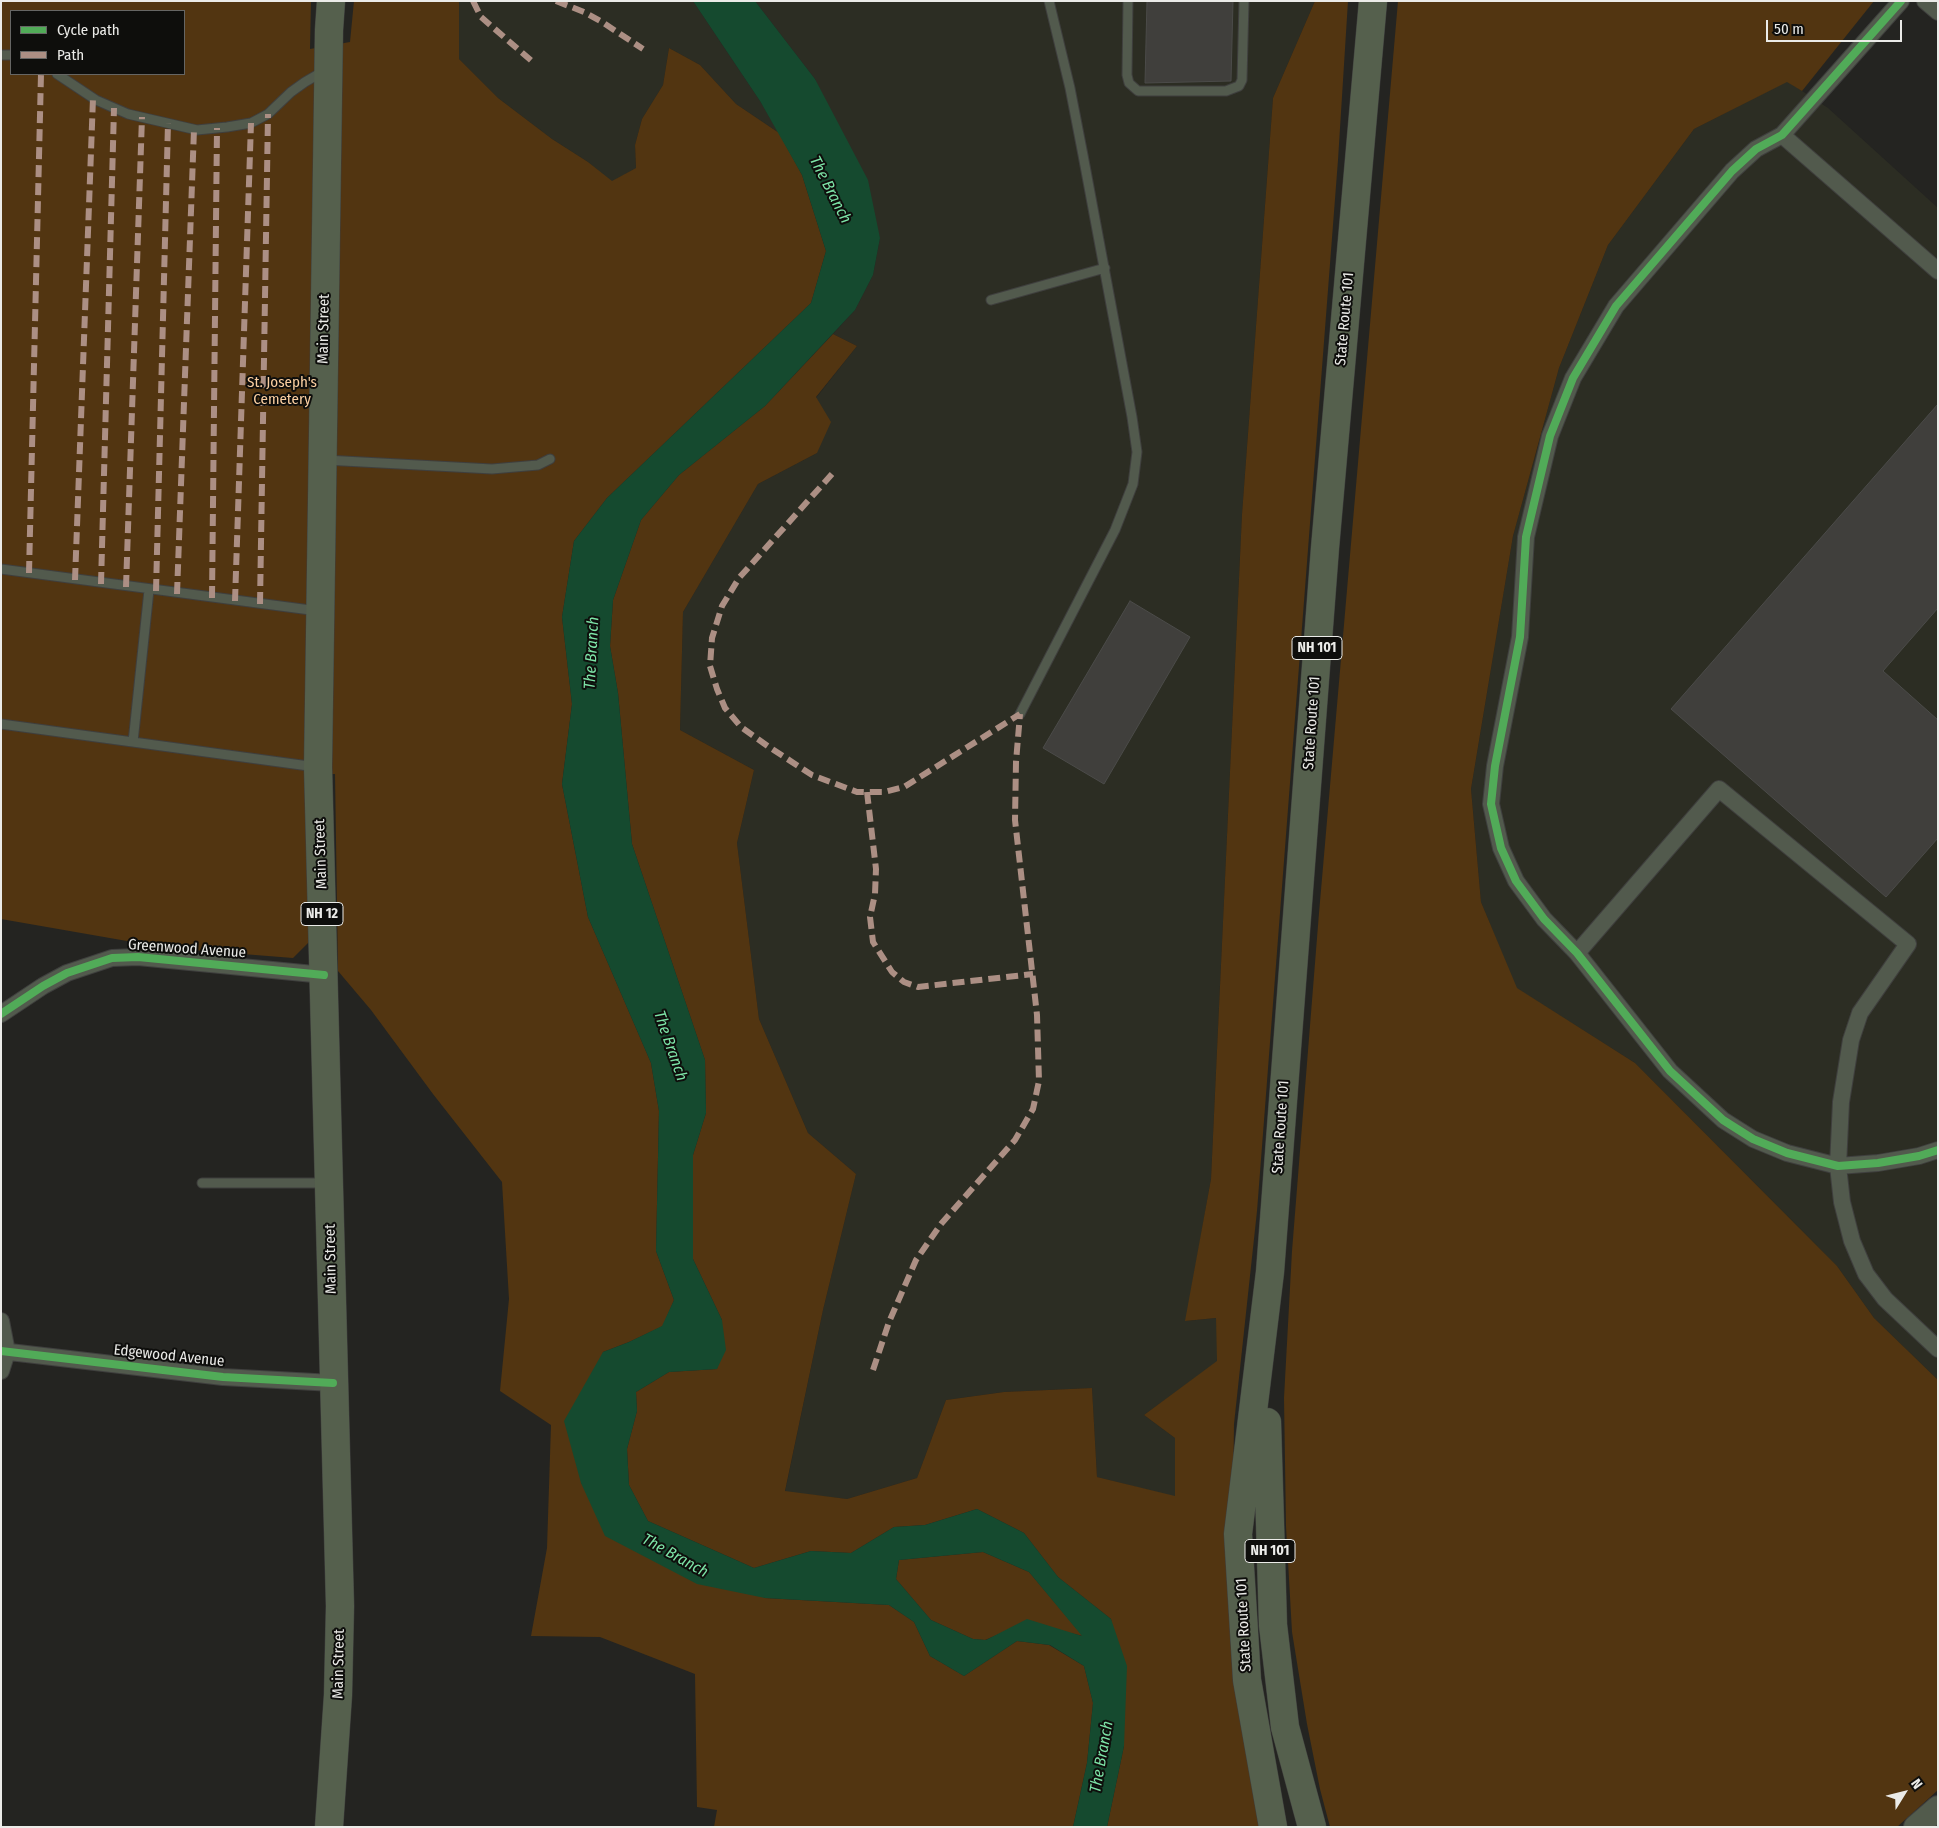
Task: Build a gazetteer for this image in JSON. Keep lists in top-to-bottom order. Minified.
{"streets":{"highway":["State Route 101","Main Street","NH 101","NH 12"],"street":["Greenwood Avenue","Edgewood Avenue"]},"crossings":[["Main Street","Greenwood Avenue"],["Main Street","Edgewood Avenue"]],"water":["The Branch"],"parks":["St. Joseph's Cemetery"],"legend":["Cycle path","Path"],"scale_bar":"50 m","north":"top right"}
